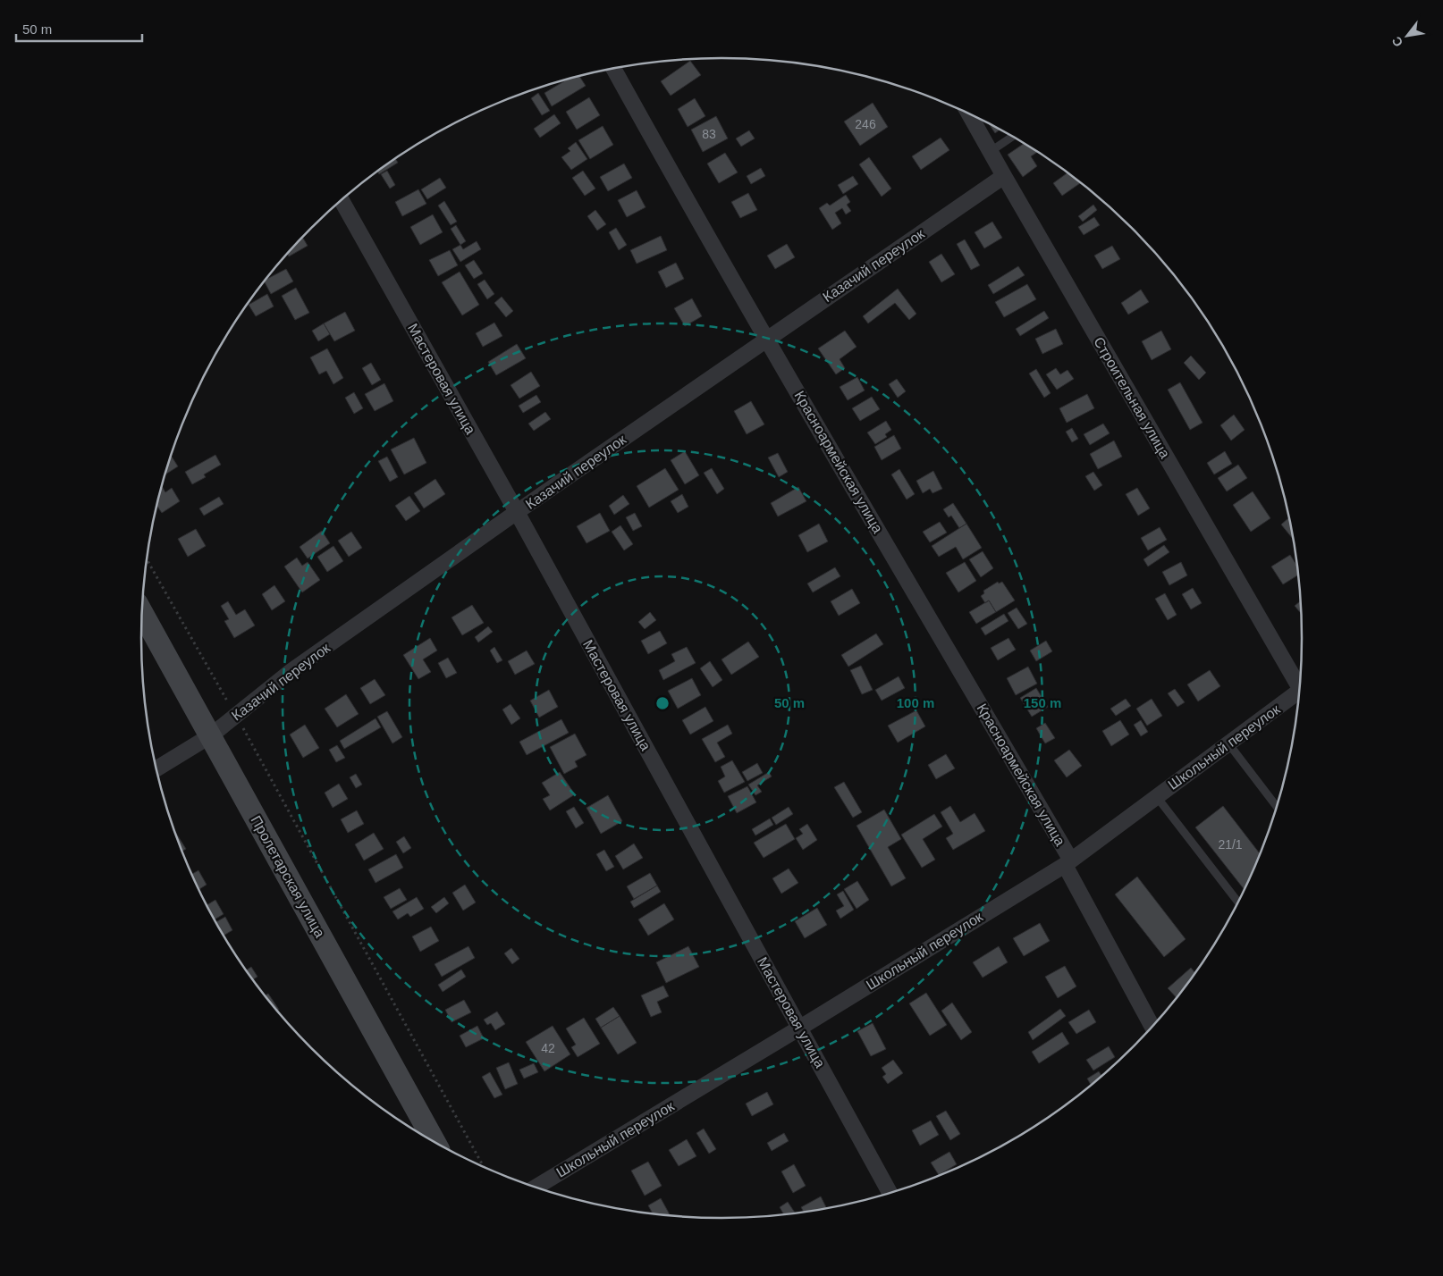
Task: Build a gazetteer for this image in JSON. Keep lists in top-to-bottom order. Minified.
{"streets":{"street":["Казачий переулок","Мастеровая улица","Строительная улица","Красноармейская улица","Школьный переулок","Пролетарская улица"]},"crossings":[["Казачий переулок","Мастеровая улица"],["Казачий переулок","Строительная улица"],["Казачий переулок","Красноармейская улица"],["Казачий переулок","Пролетарская улица"],["Мастеровая улица","Школьный переулок"],["Красноармейская улица","Школьный переулок"]],"house_numbers":["246","83","21/1","42"],"scale_bar":"50 m","north":"bottom left","rings":["50 m","100 m","150 m"]}
